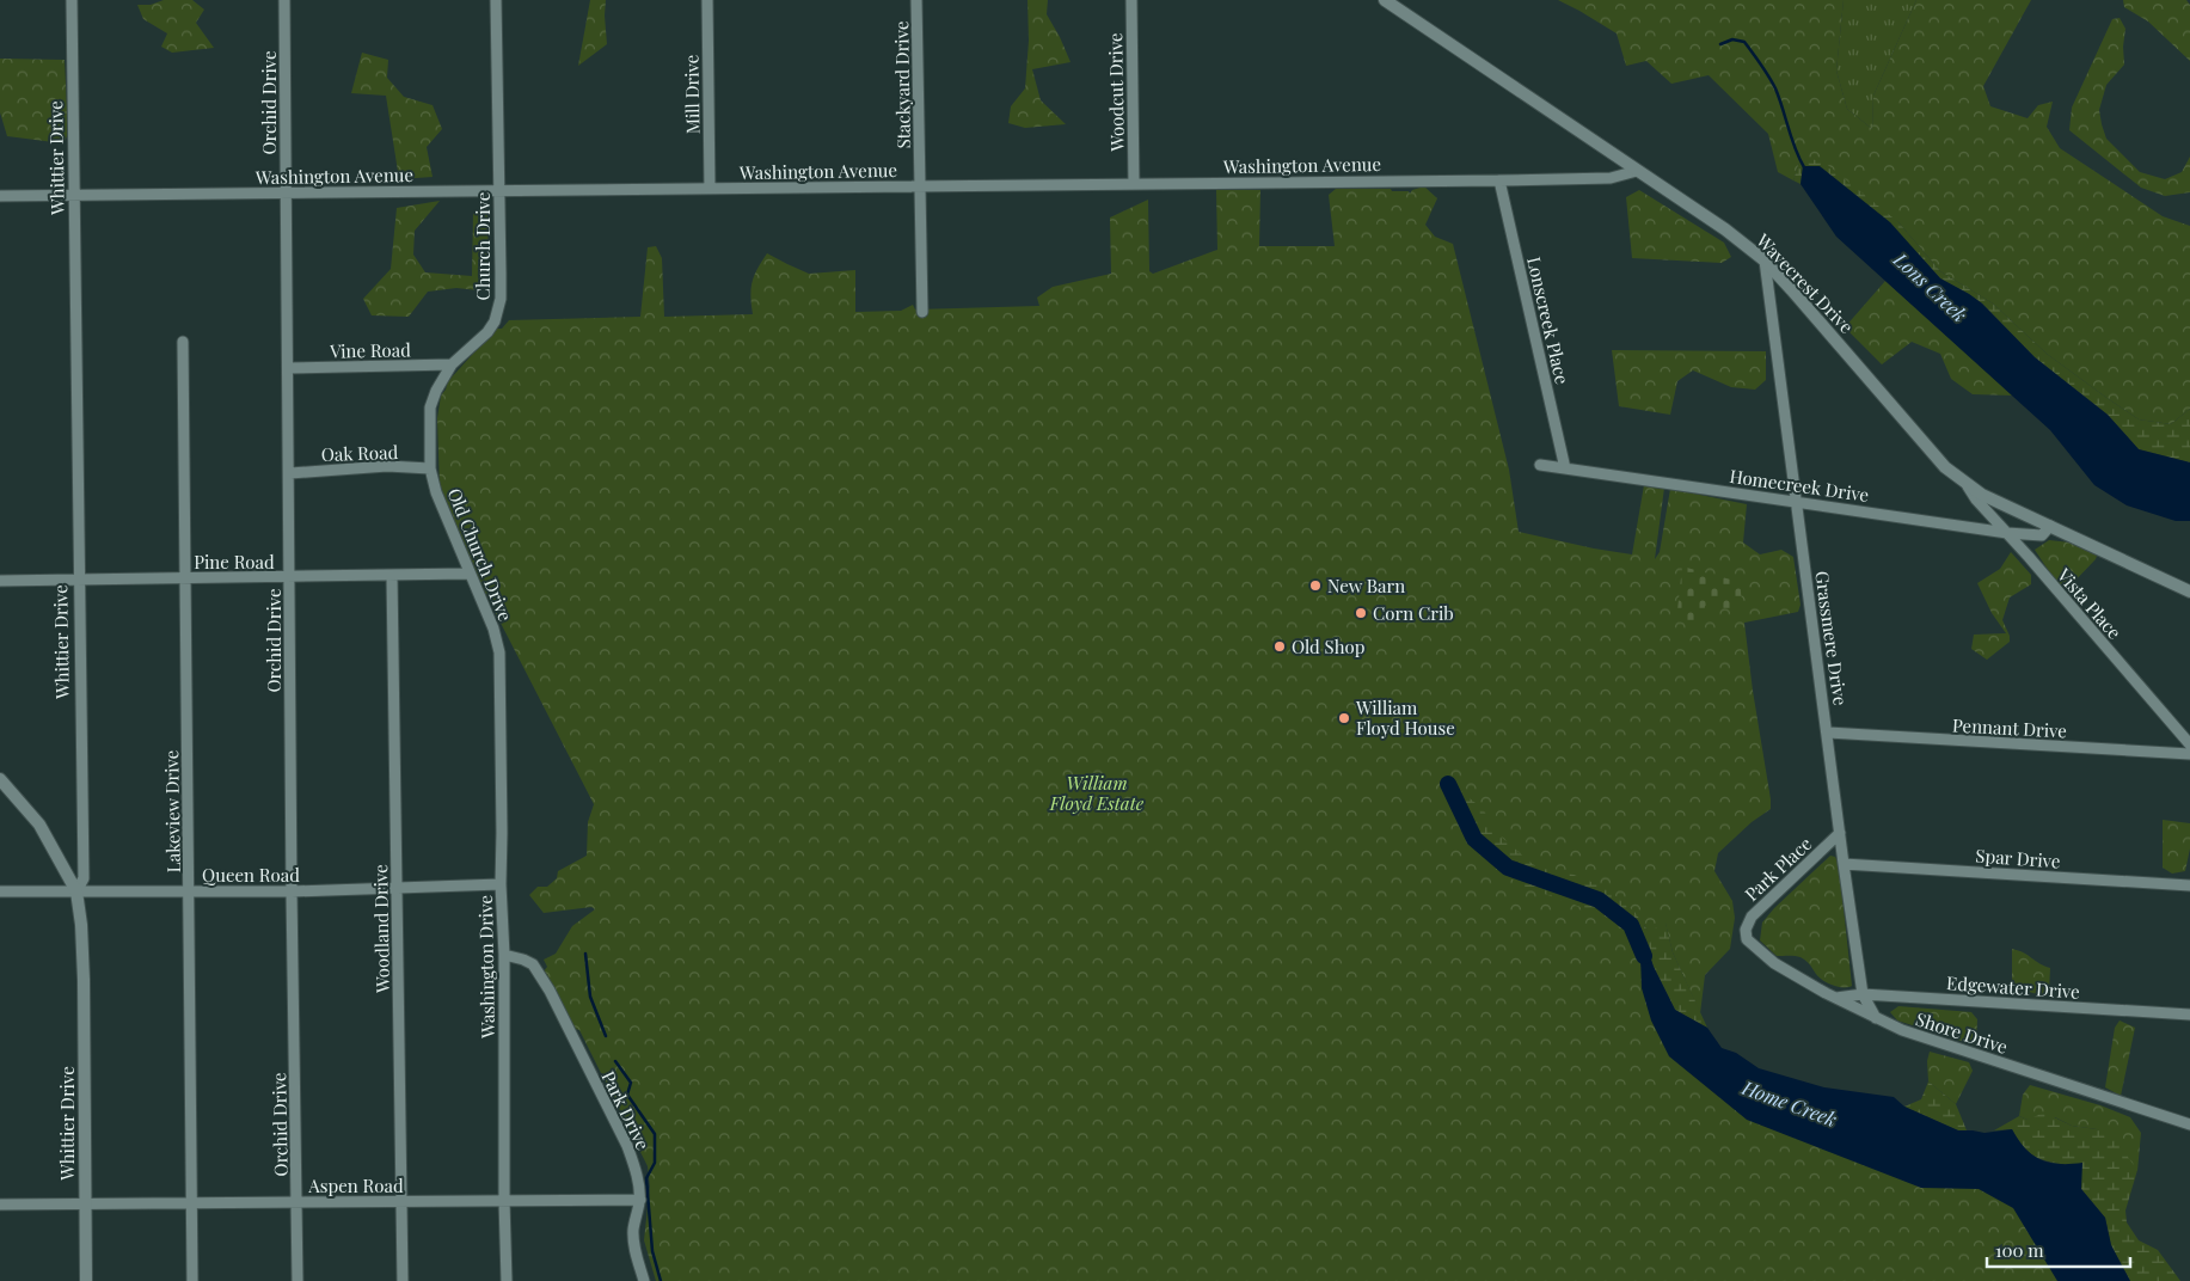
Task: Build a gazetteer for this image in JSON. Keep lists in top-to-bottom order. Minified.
{"streets":{"street":["Stackyard Drive","Woodcut Drive","Mill Drive","Orchid Drive","Whittier Drive","Washington Avenue","Church Drive","Wavecrest Drive","Lonscreek Place","Vine Road","Oak Road","Homecreek Drive","Old Church Drive","Pine Road","Vista Place","Grassmere Drive","Pennant Drive","Lakeview Drive","Spar Drive","Park Place","Queen Road","Woodland Drive","Washington Drive","Edgewater Drive","Shore Drive","Park Drive","Aspen Road"]},"crossings":[["Stackyard Drive","Washington Avenue"],["Woodcut Drive","Washington Avenue"],["Mill Drive","Washington Avenue"],["Orchid Drive","Washington Avenue"],["Orchid Drive","Vine Road"],["Orchid Drive","Oak Road"],["Orchid Drive","Pine Road"],["Orchid Drive","Queen Road"],["Orchid Drive","Aspen Road"],["Whittier Drive","Washington Avenue"],["Whittier Drive","Pine Road"],["Whittier Drive","Queen Road"],["Whittier Drive","Aspen Road"],["Washington Avenue","Church Drive"],["Washington Avenue","Wavecrest Drive"],["Washington Avenue","Lonscreek Place"],["Church Drive","Vine Road"],["Church Drive","Oak Road"],["Church Drive","Old Church Drive"],["Wavecrest Drive","Homecreek Drive"],["Wavecrest Drive","Vista Place"],["Wavecrest Drive","Grassmere Drive"],["Lonscreek Place","Homecreek Drive"],["Oak Road","Old Church Drive"],["Homecreek Drive","Vista Place"],["Homecreek Drive","Grassmere Drive"],["Old Church Drive","Pine Road"],["Old Church Drive","Washington Drive"],["Pine Road","Lakeview Drive"],["Pine Road","Woodland Drive"],["Grassmere Drive","Pennant Drive"],["Grassmere Drive","Spar Drive"],["Grassmere Drive","Park Place"],["Grassmere Drive","Edgewater Drive"],["Grassmere Drive","Shore Drive"],["Lakeview Drive","Queen Road"],["Lakeview Drive","Aspen Road"],["Park Place","Shore Drive"],["Queen Road","Woodland Drive"],["Queen Road","Washington Drive"],["Woodland Drive","Aspen Road"],["Washington Drive","Park Drive"],["Washington Drive","Aspen Road"],["Edgewater Drive","Shore Drive"],["Park Drive","Aspen Road"]],"water":["Lons Creek","Home Creek"],"parks":["William Floyd Estate"],"places":["New Barn","Corn Crib","Old Shop","William Floyd House"],"scale_bar":"100 m"}
